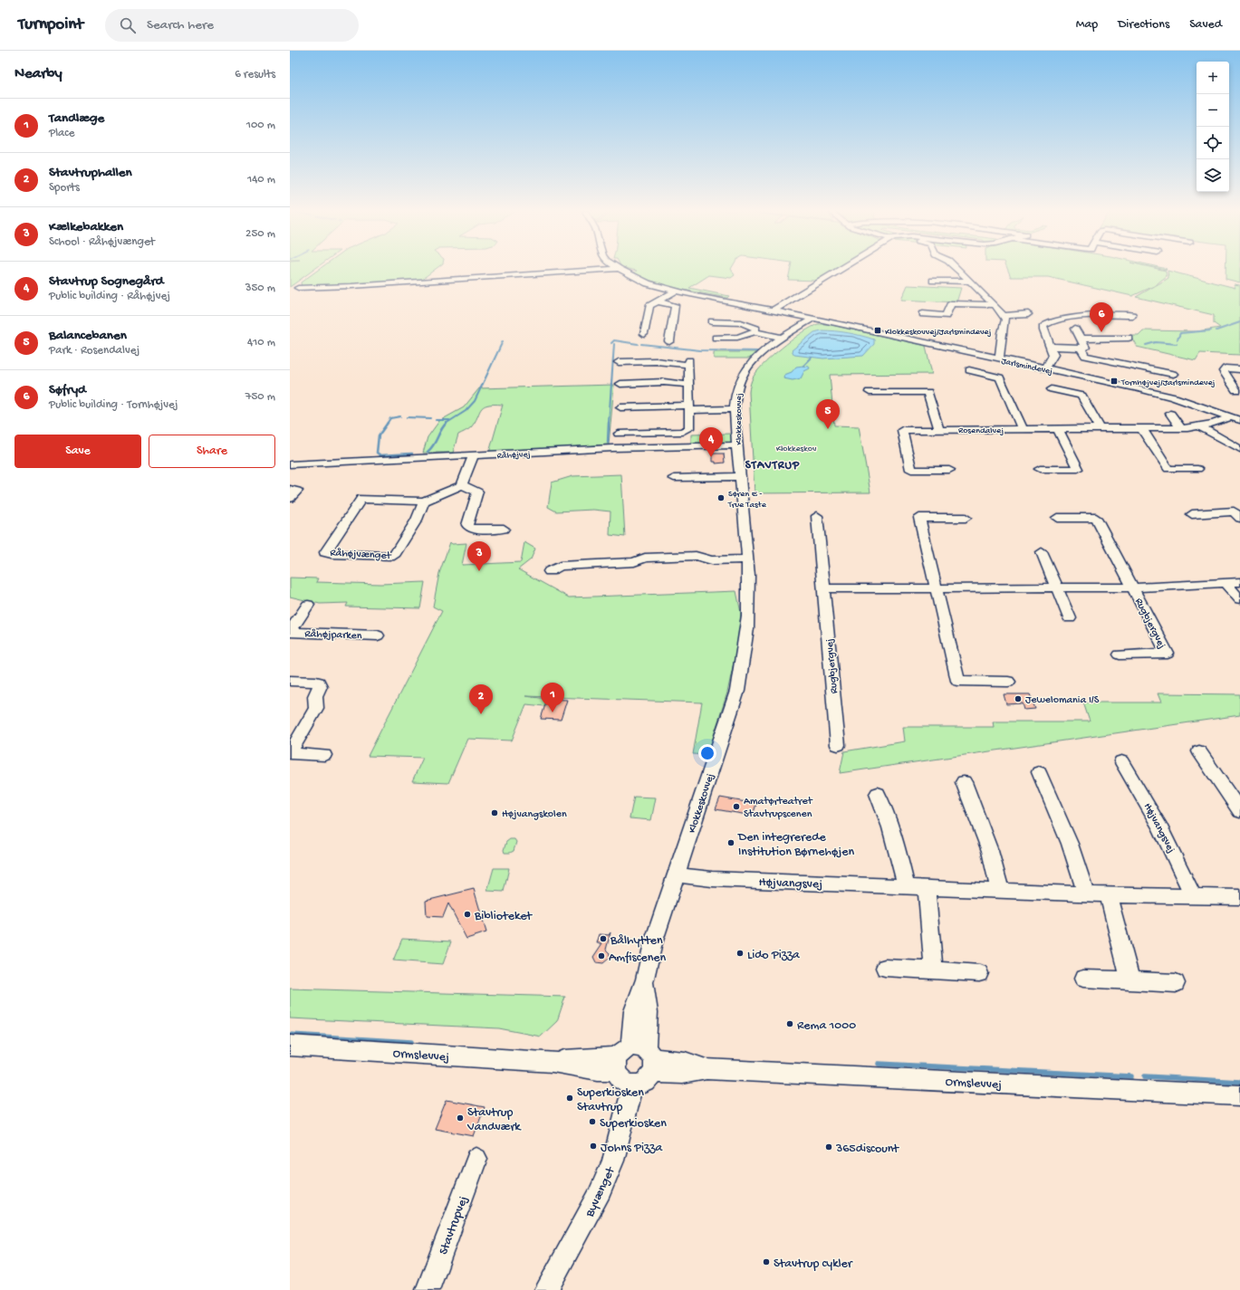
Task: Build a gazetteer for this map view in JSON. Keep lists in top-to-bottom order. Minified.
{"streets":{"street":["Jarlsmindevej","Klokkeskovvej","Rosendalvej","Råhøjvej","Råhøjvænget","Rugbjergvej","Råhøjparken","Højvangsvej","Ormslevvej","Byvænget","Stavtrupvej"]},"crossings":[["Jarlsmindevej","Klokkeskovvej"],["Jarlsmindevej","Rosendalvej"],["Klokkeskovvej","Råhøjvej"],["Klokkeskovvej","Højvangsvej"],["Klokkeskovvej","Ormslevvej"],["Klokkeskovvej","Byvænget"],["Ormslevvej","Byvænget"]],"districts":["STAVTRUP"],"parks":["Klokkeskov"],"places":{"transit":["Klokkeskovvej/Jarlsmindevej","Tornhøjvej/Jarlsmindevej"],"other":["Søren E - True Taste","Jewelomania I/S","Amatørteatret Stavtrupscenen","Højvangskolen","Den integrerede Institution Børnehøjen","Biblioteket","Bålhytten","Lido Pizza","Amfiscenen","Rema 1000","Superkiosken Stavtrup","Stavtrup Vandværk","Superkiosken","Johns Pizza","365discount","Stavtrup cykler"]},"page":{"header":"Turnpoint","search":"Search here","nav":["Map","Directions","Saved"],"heading":["Nearby","6 results"],"map_buttons":["+","−"],"list":[{"mark":"1","name":"Tandlæge","note":"Place","value":"100 m"},{"mark":"2","name":"Stavtruphallen","note":"Sports","value":"140 m"},{"mark":"3","name":"Kælkebakken","note":"School · Råhøjvænget","value":"250 m"},{"mark":"4","name":"Stavtrup Sognegård","note":"Public building · Råhøjvej","value":"350 m"},{"mark":"5","name":"Balancebanen","note":"Park · Rosendalvej","value":"410 m"},{"mark":"6","name":"Søfryd","note":"Public building · Tornhøjvej","value":"750 m"}],"pins":["6","5","4","3","1","2"],"buttons":["Save","Share"]}}
